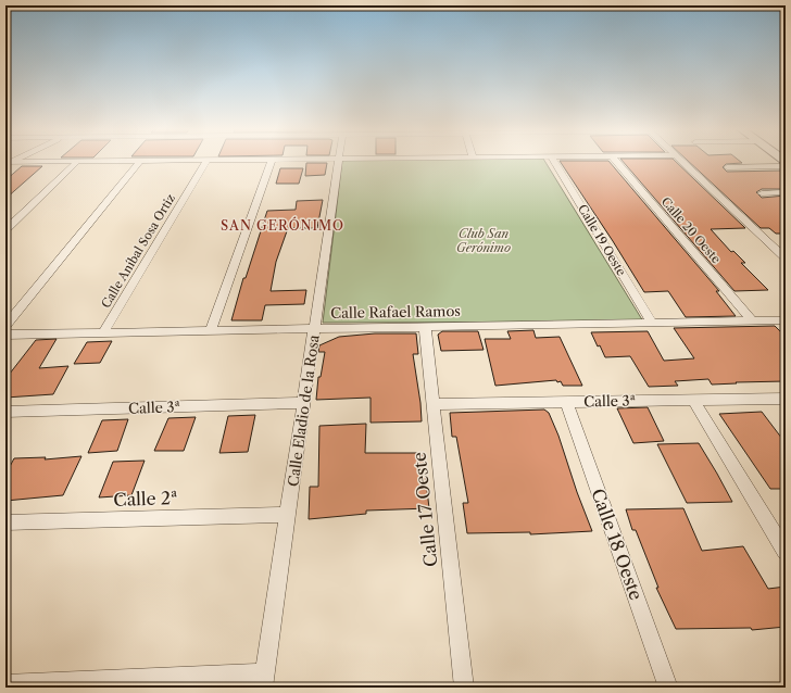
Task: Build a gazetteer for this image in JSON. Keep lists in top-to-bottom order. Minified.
{"streets":{"street":["Calle 20 Oeste","Calle 19 Oeste","Calle Aníbal Sosa Ortiz","Calle Rafael Ramos","Calle 3ª","Calle Eladio de la Rosa","Calle 2ª","Calle 17 Oeste","Calle 18 Oeste"]},"crossings":[["Calle 20 Oeste","Calle Rafael Ramos"],["Calle 19 Oeste","Calle Rafael Ramos"],["Calle Aníbal Sosa Ortiz","Calle Rafael Ramos"],["Calle Rafael Ramos","Calle Eladio de la Rosa"],["Calle Rafael Ramos","Calle 17 Oeste"],["Calle 3ª","Calle Eladio de la Rosa"],["Calle 3ª","Calle 17 Oeste"],["Calle 3ª","Calle 18 Oeste"],["Calle Eladio de la Rosa","Calle 2ª"]],"districts":["SAN GERÓNIMO"],"parks":["Club San Gerónimo"]}
